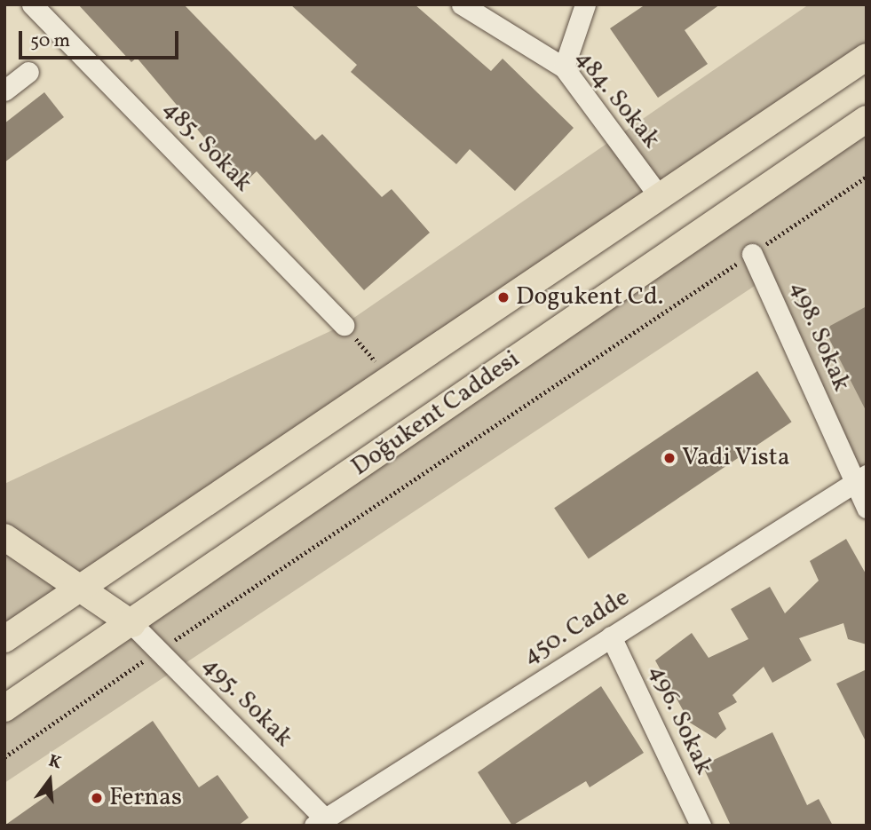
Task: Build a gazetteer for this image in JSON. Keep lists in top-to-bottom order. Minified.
{"streets":{"main road":["Doğukent Caddesi"],"street":["484. Sokak","485. Sokak","498. Sokak","450. Cadde","495. Sokak","496. Sokak"]},"crossings":[["484. Sokak","Doğukent Caddesi"],["498. Sokak","450. Cadde"],["Doğukent Caddesi","495. Sokak"],["450. Cadde","495. Sokak"],["450. Cadde","496. Sokak"]],"places":["Dogukent Cd.","Vadi Vista","Fernas"],"scale_bar":"50 m","north":"top"}
